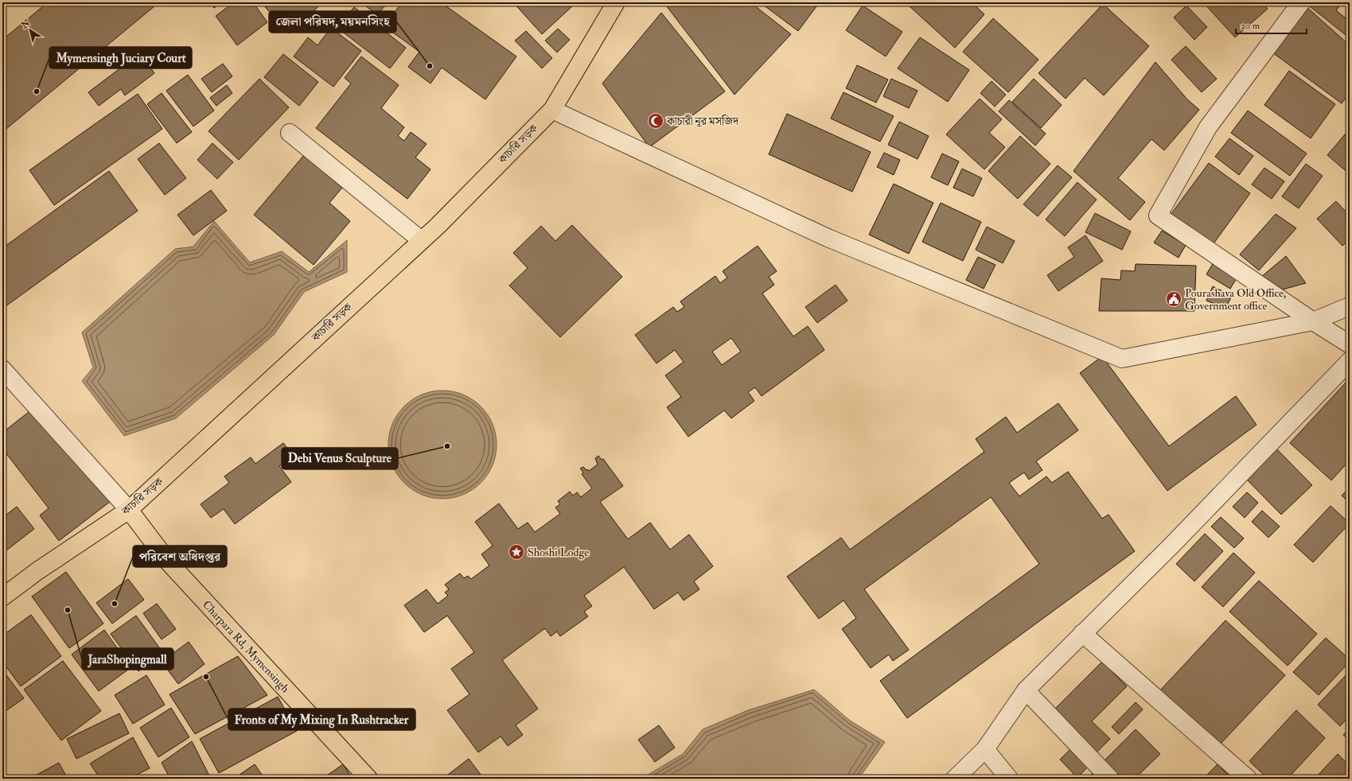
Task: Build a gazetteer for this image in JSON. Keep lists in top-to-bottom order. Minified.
{"streets":{"main road":["কাচারি সড়ক","Charpara Rd, Mymensingh"]},"crossings":[["কাচারি সড়ক","Charpara Rd, Mymensingh"]],"places":{"other":["জেলা পরিষদ, ময়মনসিংহ","Mymensingh Juciary Court","Debi Venus Sculpture","পরিবেশ অধিদপ্তর","JaraShopingmall","Fronts of My Mixing In Rushtracker"],"mosque":["কাচারী নূর মসজিদ"],"public building":["Pourashava Old Office, Government office"],"place":["Shoshi Lodge"]},"scale_bar":"20 m","north":"top left"}
